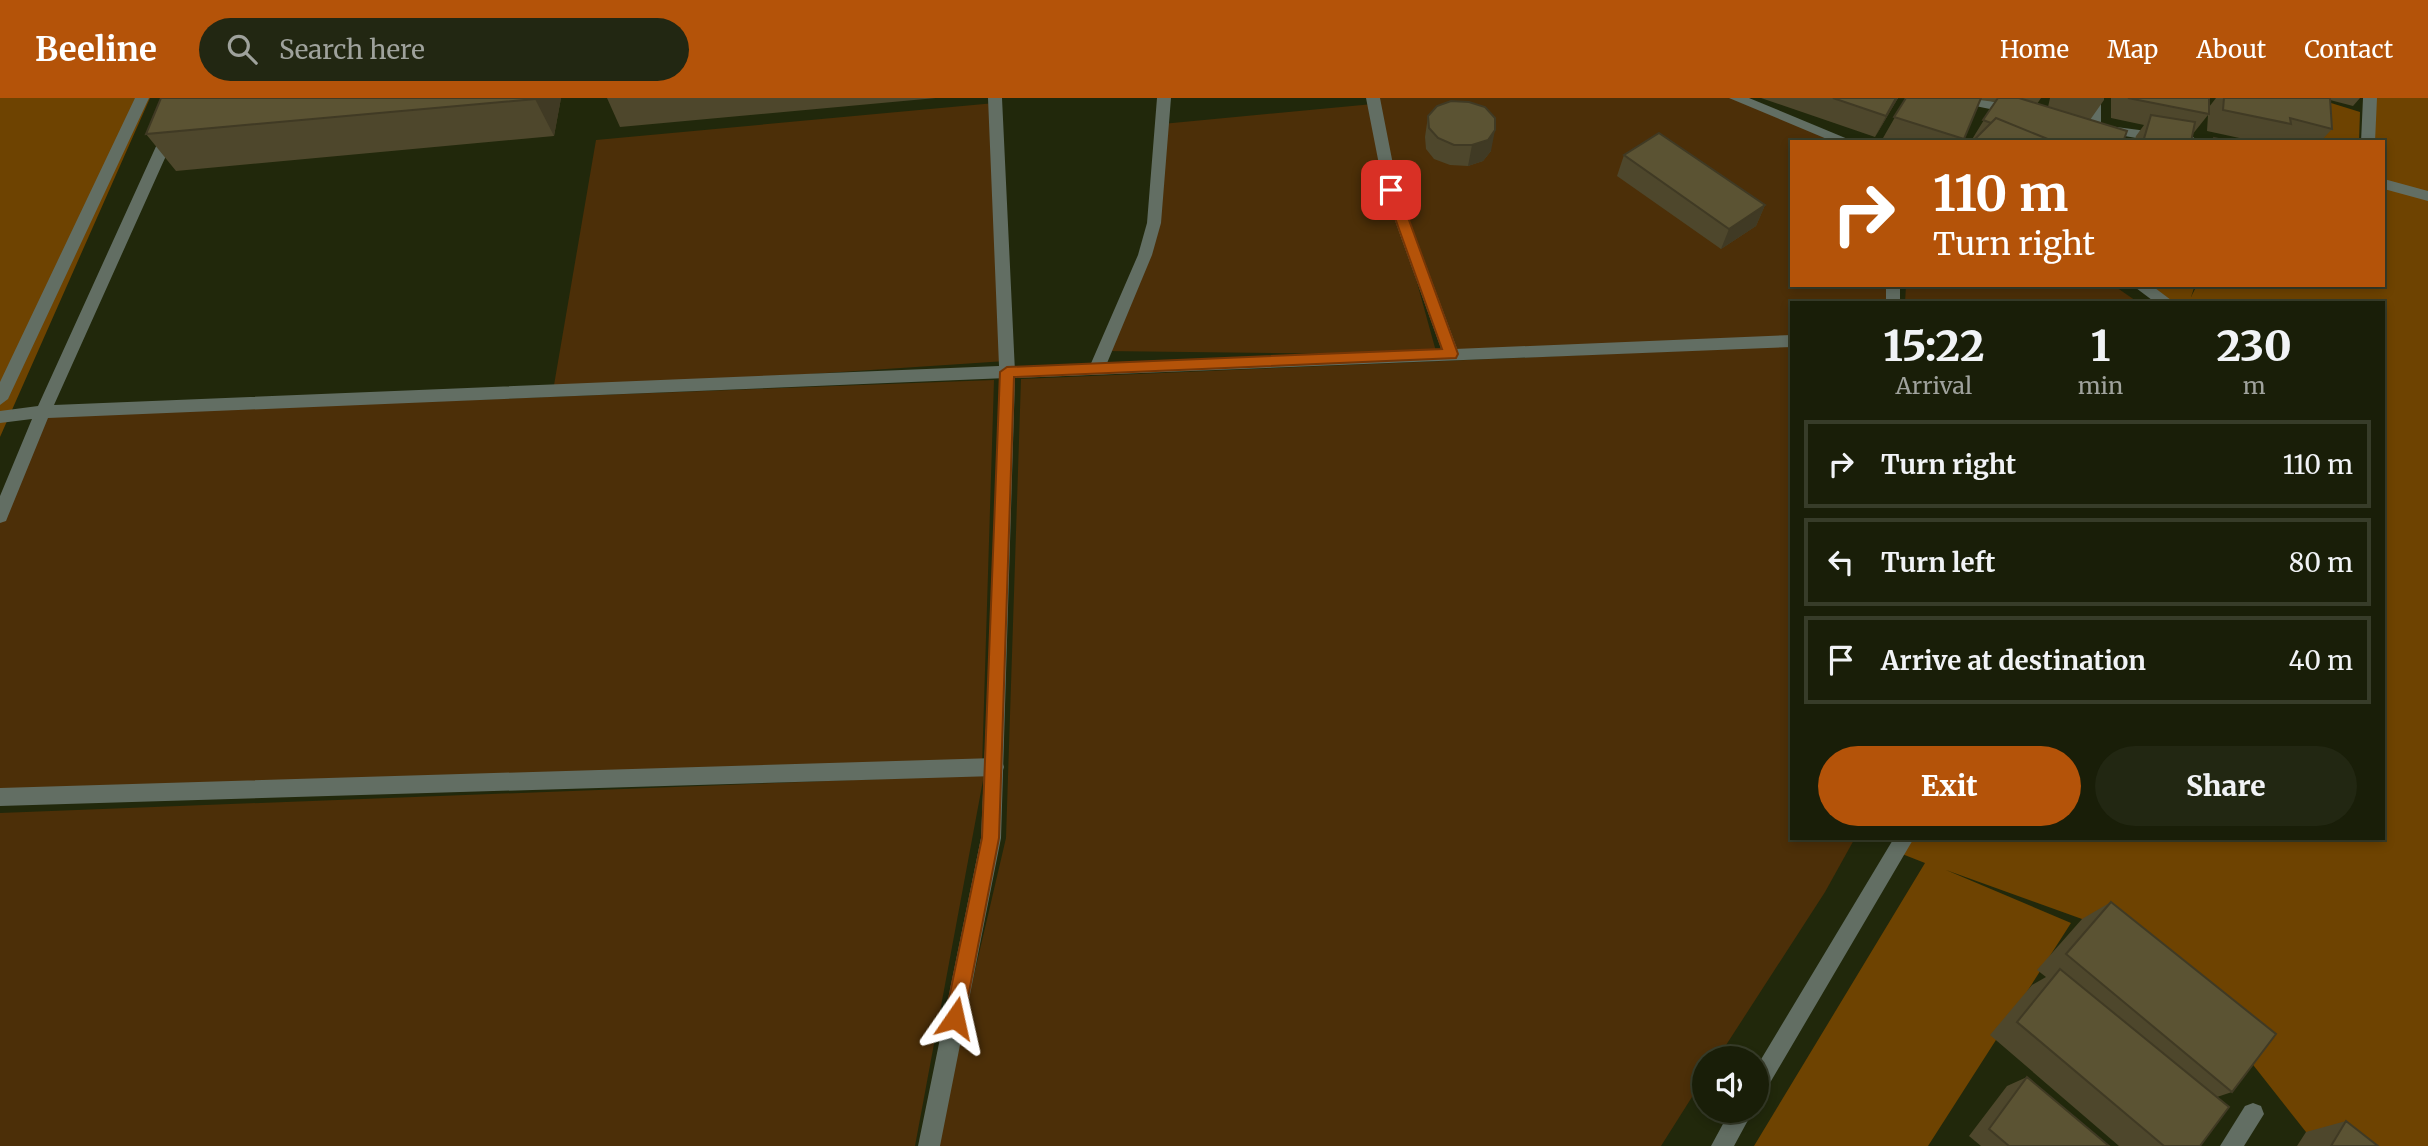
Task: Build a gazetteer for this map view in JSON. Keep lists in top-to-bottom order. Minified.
{"page":{"header":"Beeline","search":"Search here","nav":["Home","Map","About","Contact"],"turn":["110 m","Turn right"],"eta":["15:22","Arrival","1","min","230","m"],"list":[{"name":"Turn right","value":"110 m"},{"name":"Turn left","value":"80 m"},{"name":"Arrive at destination","value":"40 m"}],"buttons":["Exit","Share"]}}
